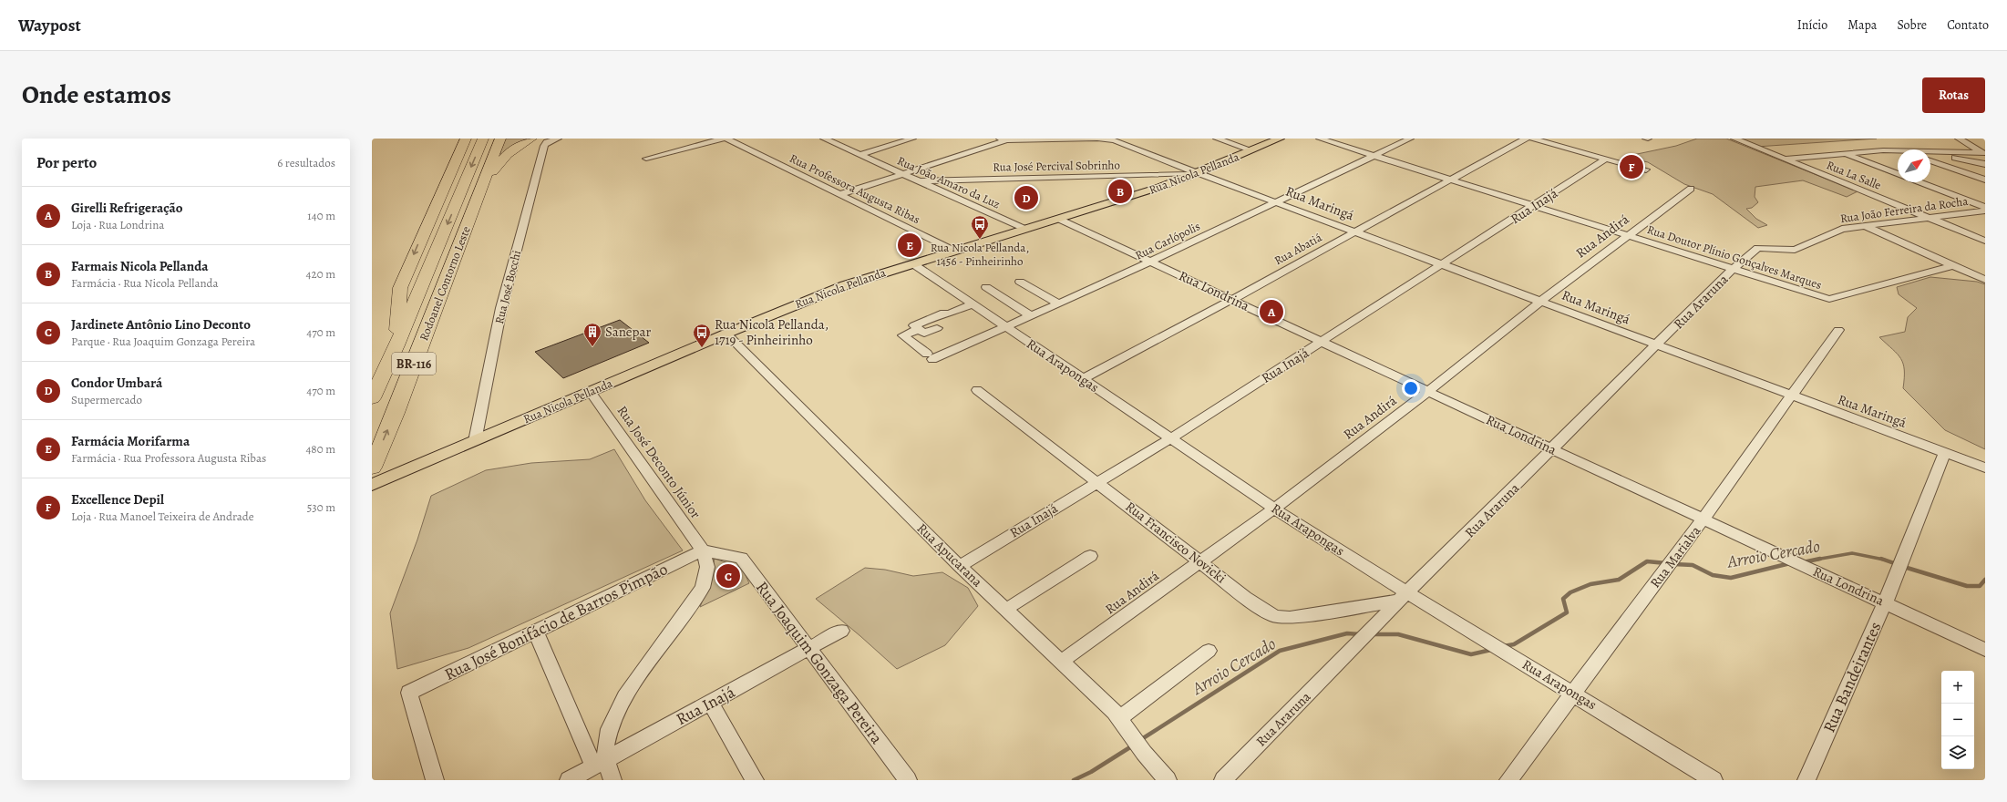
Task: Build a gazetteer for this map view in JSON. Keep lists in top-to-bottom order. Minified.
{"streets":{"highway":["Rodoanel Contorno Leste","BR-116"],"main road":["Rua Nicola Pellanda"],"street":["Rua José Percival Sobrinho","Rua La Salle","Rua João Amaro da Luz","Rua Professora Augusta Ribas","Rua Maringá","Rua Inajá","Rua João Ferreira da Rocha","Rua Andirá","Rua Carlópolis","Rua Abatiá","Rua Doutor Plínio Gonçalves Marques","Rua José Bocchi","Rua Londrina","Rua Araruna","Rua Arapongas","Rua José Deconto Júnior","Rua Francisco Novicki","Rua Apucarana","Rua Marialva","Rua José Bonifácio de Barros Pimpão","Rua Joaquim Gonzaga Pereira","Rua Bandeirantes"]},"crossings":[["Rua José Percival Sobrinho","Rua Nicola Pellanda"],["Rua José Percival Sobrinho","Rua João Amaro da Luz"],["Rua José Percival Sobrinho","Rua Maringá"],["Rua Nicola Pellanda","Rua João Amaro da Luz"],["Rua Nicola Pellanda","Rua Professora Augusta Ribas"],["Rua Nicola Pellanda","Rua Maringá"],["Rua Nicola Pellanda","Rua José Bocchi"],["Rua Nicola Pellanda","Rua Londrina"],["Rua Nicola Pellanda","Rua Arapongas"],["Rua Nicola Pellanda","Rua José Deconto Júnior"],["Rua Nicola Pellanda","Rua Apucarana"],["Rua La Salle","Rua João Ferreira da Rocha"],["Rua João Amaro da Luz","Rua Maringá"],["Rua Professora Augusta Ribas","Rua Maringá"],["Rua Maringá","Rua Inajá"],["Rua Maringá","Rua Andirá"],["Rua Maringá","Rua Carlópolis"],["Rua Maringá","Rua Abatiá"],["Rua Maringá","Rua Araruna"],["Rua Maringá","Rua Marialva"],["Rua Maringá","Rua Bandeirantes"],["Rua Inajá","Rua Doutor Plínio Gonçalves Marques"],["Rua Inajá","Rua Londrina"],["Rua Inajá","Rua Arapongas"],["Rua Inajá","Rua Francisco Novicki"],["Rua Inajá","Rua Apucarana"],["Rua Inajá","Rua Joaquim Gonzaga Pereira"],["Rua João Ferreira da Rocha","Rua Araruna"],["Rua Andirá","Rua Doutor Plínio Gonçalves Marques"],["Rua Andirá","Rua Londrina"],["Rua Andirá","Rua Arapongas"],["Rua Andirá","Rua Francisco Novicki"],["Rua Andirá","Rua Apucarana"],["Rua Carlópolis","Rua Doutor Plínio Gonçalves Marques"],["Rua Carlópolis","Rua Londrina"],["Rua Carlópolis","Rua Arapongas"],["Rua Abatiá","Rua Doutor Plínio Gonçalves Marques"],["Rua Abatiá","Rua Londrina"],["Rua Abatiá","Rua Arapongas"],["Rua Doutor Plínio Gonçalves Marques","Rua Araruna"],["Rua Londrina","Rua Araruna"],["Rua Londrina","Rua Marialva"],["Rua Londrina","Rua Bandeirantes"],["Rua Araruna","Rua Arapongas"],["Rua Araruna","Rua Francisco Novicki"],["Rua Arapongas","Rua Francisco Novicki"],["Rua Arapongas","Rua Marialva"],["Rua José Deconto Júnior","Rua José Bonifácio de Barros Pimpão"],["Rua José Deconto Júnior","Rua Joaquim Gonzaga Pereira"],["Rua José Bonifácio de Barros Pimpão","Rua Joaquim Gonzaga Pereira"]],"water":["Arroio Cercado"],"places":{"bus stop":["Rua Nicola Pellanda, 1456 - Pinheirinho","Rua Nicola Pellanda, 1719 - Pinheirinho"],"building":["Sanepar"]},"north":"top right","page":{"header":"Waypost","nav":["Início","Mapa","Sobre","Contato"],"title":"Onde estamos","buttons":"Rotas","heading":["Por perto","6 resultados"],"pins":["F","B","D","E","A","C"],"list":[{"mark":"A","name":"Girelli Refrigeração","note":"Loja · Rua Londrina","value":"140 m"},{"mark":"B","name":"Farmais Nicola Pellanda","note":"Farmácia · Rua Nicola Pellanda","value":"420 m"},{"mark":"C","name":"Jardinete Antônio Lino Deconto","note":"Parque · Rua Joaquim Gonzaga Pereira","value":"470 m"},{"mark":"D","name":"Condor Umbará","note":"Supermercado","value":"470 m"},{"mark":"E","name":"Farmácia Morifarma","note":"Farmácia · Rua Professora Augusta Ribas","value":"480 m"},{"mark":"F","name":"Excellence Depil","note":"Loja · Rua Manoel Teixeira de Andrade","value":"530 m"}],"map_buttons":["+","−"]}}
